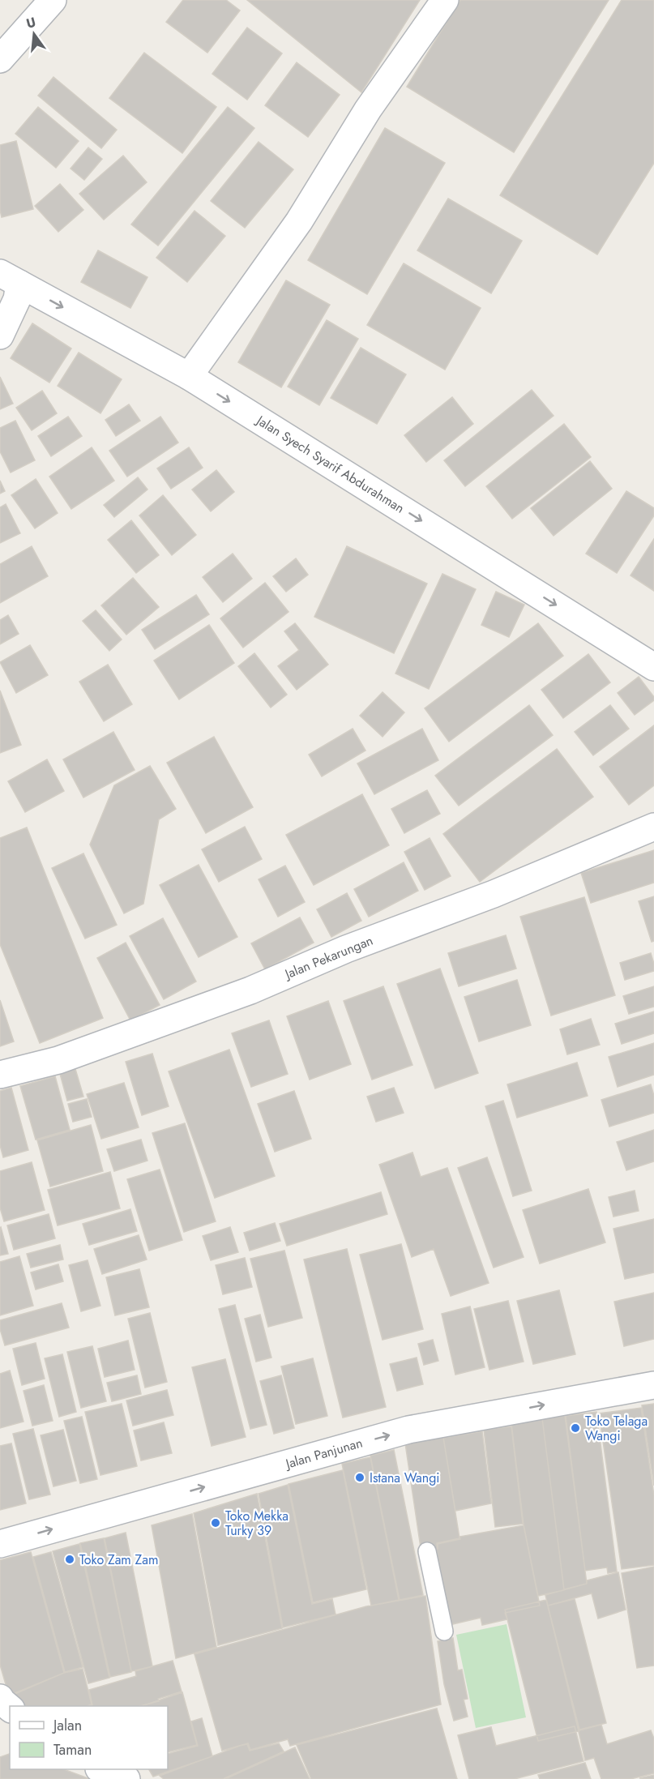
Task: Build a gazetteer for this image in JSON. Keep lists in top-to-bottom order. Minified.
{"streets":{"street":["Jalan Syech Syarif Abdurahman","Jalan Pekarungan","Jalan Panjunan"]},"one_way":["Jalan Syech Syarif Abdurahman","Jalan Panjunan"],"places":["Toko Telaga Wangi","Istana Wangi","Toko Mekka Turky 39","Toko Zam Zam"],"legend":["Jalan","Taman"],"north":"top"}
